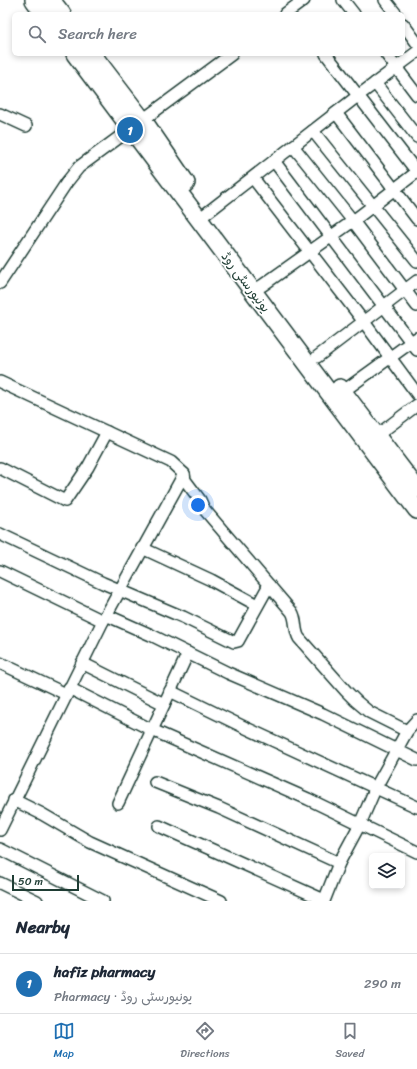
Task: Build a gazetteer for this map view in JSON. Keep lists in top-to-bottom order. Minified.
{"streets":{"highway":["یونیورسٹی روڈ"]},"scale_bar":"50 m","page":{"search":"Search here","pins":"1","scale":"50 m","heading":"Nearby","list":[{"mark":"1","name":"hafiz pharmacy","note":"Pharmacy · یونیورسٹی روڈ","value":"290 m"}],"nav":["Map","Directions","Saved"]}}
